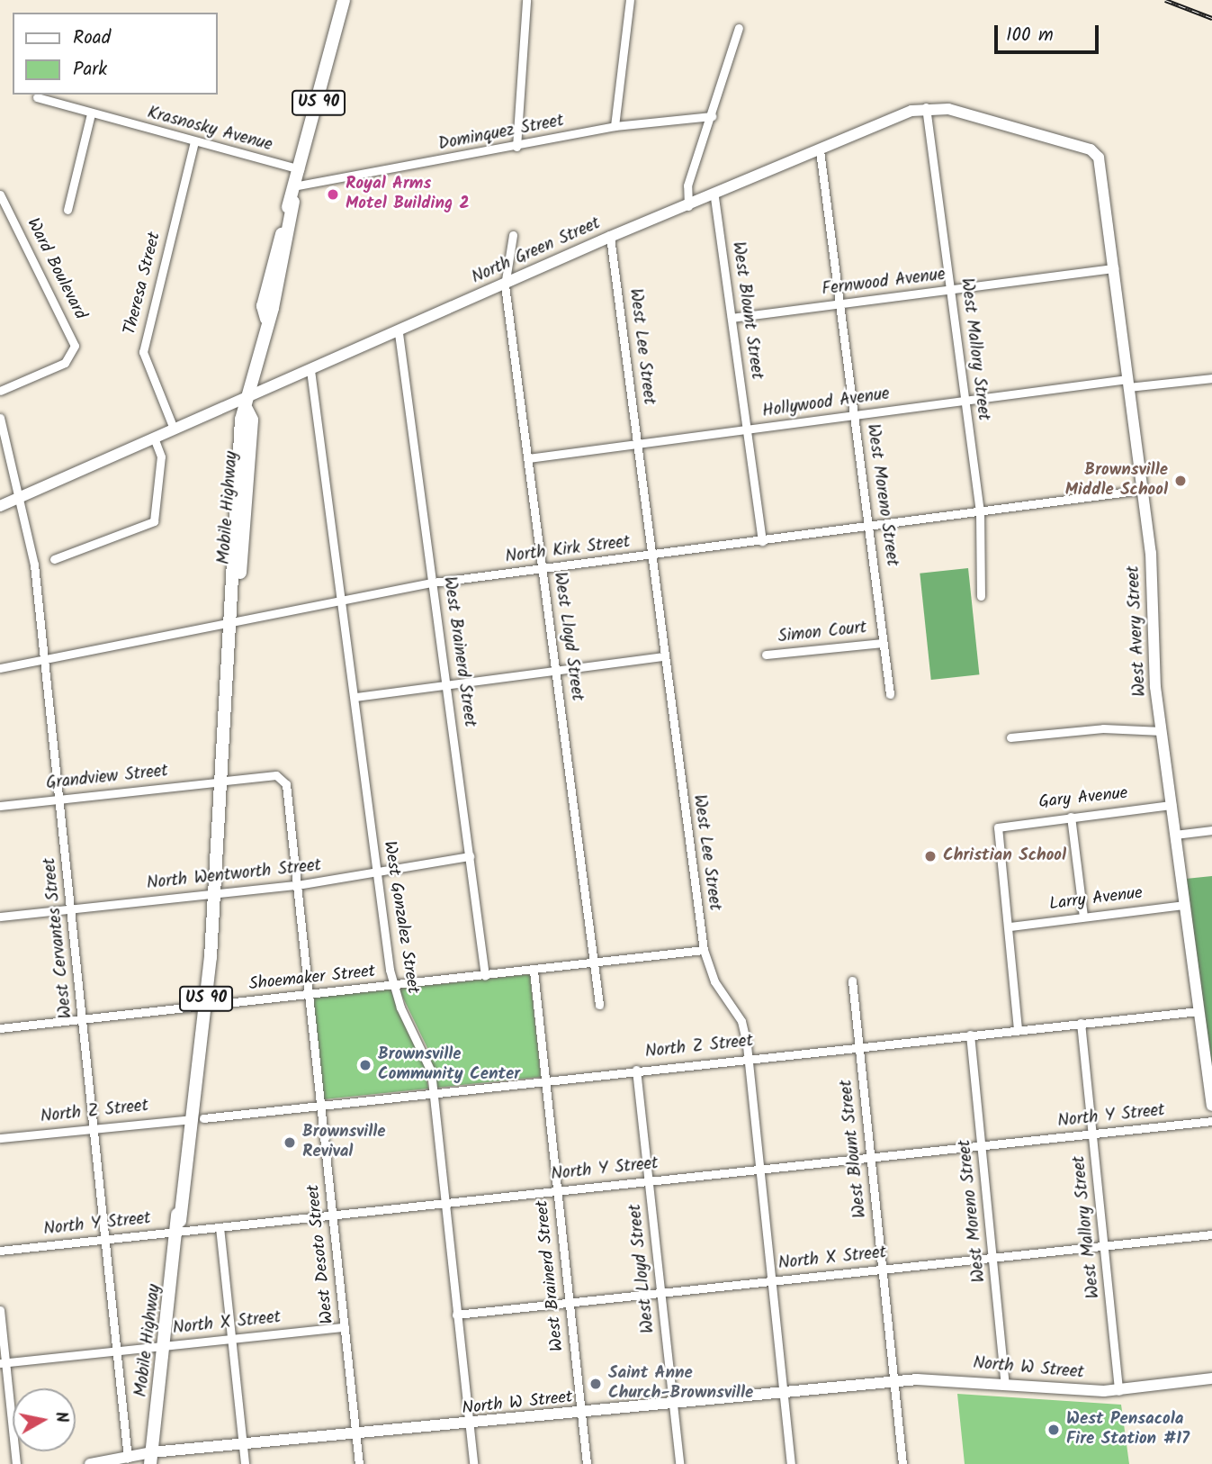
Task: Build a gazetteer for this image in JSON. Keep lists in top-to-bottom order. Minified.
{"streets":{"main road":["US 90","Mobile Highway"],"street":["Krasnosky Avenue","Dominquez Street","North Green Street","Ward Boulevard","Fernwood Avenue","Theresa Street","West Blount Street","West Lee Street","West Mallory Street","Hollywood Avenue","West Moreno Street","North Kirk Street","West Avery Street","Simon Court","West Lloyd Street","West Brainerd Street","Grandview Street","Gary Avenue","North Wentworth Street","Larry Avenue","West Gonzalez Street","West Cervantes Street","Shoemaker Street","North Z Street","North Y Street","West Desoto Street","North X Street","North W Street"]},"crossings":[["Krasnosky Avenue","Theresa Street"],["Krasnosky Avenue","Mobile Highway"],["Dominquez Street","Mobile Highway"],["North Green Street","Theresa Street"],["North Green Street","West Blount Street"],["North Green Street","West Lee Street"],["North Green Street","West Mallory Street"],["North Green Street","West Moreno Street"],["North Green Street","Mobile Highway"],["North Green Street","West Avery Street"],["North Green Street","West Lloyd Street"],["North Green Street","West Brainerd Street"],["North Green Street","West Gonzalez Street"],["North Green Street","West Cervantes Street"],["Fernwood Avenue","West Blount Street"],["Fernwood Avenue","West Mallory Street"],["Fernwood Avenue","West Moreno Street"],["Fernwood Avenue","West Avery Street"],["West Blount Street","Hollywood Avenue"],["West Blount Street","North Kirk Street"],["West Blount Street","North Z Street"],["West Blount Street","North Y Street"],["West Blount Street","North X Street"],["West Blount Street","North W Street"],["West Lee Street","Hollywood Avenue"],["West Lee Street","North Kirk Street"],["West Lee Street","Shoemaker Street"],["West Lee Street","North Z Street"],["West Lee Street","North Y Street"],["West Lee Street","North X Street"],["West Lee Street","North W Street"],["West Mallory Street","Hollywood Avenue"],["West Mallory Street","North Kirk Street"],["West Mallory Street","West Avery Street"],["West Mallory Street","North Z Street"],["West Mallory Street","North Y Street"],["West Mallory Street","North X Street"],["West Mallory Street","North W Street"],["Hollywood Avenue","West Moreno Street"],["Hollywood Avenue","West Avery Street"],["Hollywood Avenue","West Lloyd Street"],["West Moreno Street","North Kirk Street"],["West Moreno Street","Simon Court"],["West Moreno Street","North Z Street"],["West Moreno Street","North Y Street"],["West Moreno Street","North X Street"],["West Moreno Street","North W Street"],["Mobile Highway","North Kirk Street"],["Mobile Highway","Grandview Street"],["Mobile Highway","North Wentworth Street"],["Mobile Highway","Shoemaker Street"],["Mobile Highway","North Z Street"],["Mobile Highway","North Y Street"],["Mobile Highway","North X Street"],["Mobile Highway","North W Street"],["North Kirk Street","West Avery Street"],["North Kirk Street","West Lloyd Street"],["North Kirk Street","West Brainerd Street"],["North Kirk Street","West Gonzalez Street"],["North Kirk Street","West Cervantes Street"],["West Avery Street","Gary Avenue"],["West Avery Street","Larry Avenue"],["West Avery Street","North Z Street"],["West Lloyd Street","Shoemaker Street"],["West Lloyd Street","North Z Street"],["West Lloyd Street","North Y Street"],["West Lloyd Street","North X Street"],["West Lloyd Street","North W Street"],["West Brainerd Street","North Wentworth Street"],["West Brainerd Street","Shoemaker Street"],["West Brainerd Street","North Z Street"],["West Brainerd Street","North Y Street"],["West Brainerd Street","North X Street"],["West Brainerd Street","North W Street"],["Grandview Street","West Cervantes Street"],["Grandview Street","West Desoto Street"],["Gary Avenue","Larry Avenue"],["North Wentworth Street","West Gonzalez Street"],["North Wentworth Street","West Cervantes Street"],["North Wentworth Street","West Desoto Street"],["West Gonzalez Street","Shoemaker Street"],["West Gonzalez Street","North Z Street"],["West Gonzalez Street","North Y Street"],["West Gonzalez Street","North X Street"],["West Gonzalez Street","North W Street"],["West Cervantes Street","Shoemaker Street"],["West Cervantes Street","North Z Street"],["West Cervantes Street","North Y Street"],["West Cervantes Street","North X Street"],["West Cervantes Street","North W Street"],["Shoemaker Street","West Desoto Street"],["North Z Street","West Desoto Street"],["North Y Street","West Desoto Street"],["West Desoto Street","North X Street"],["West Desoto Street","North W Street"]],"places":["Royal Arms Motel Building 2","Brownsville Middle School","Christian School","Brownsville Community Center","Brownsville Revival","Saint Anne Church-Brownsville","West Pensacola Fire Station #17"],"legend":["Road","Park"],"scale_bar":"100 m","north":"right"}
